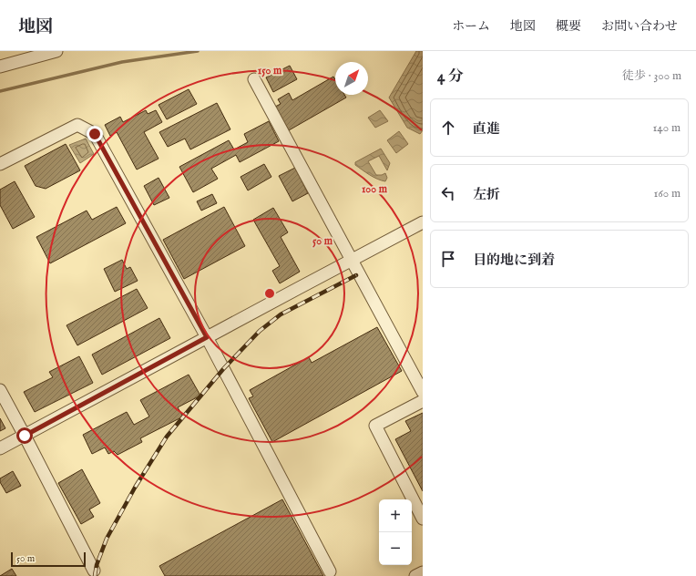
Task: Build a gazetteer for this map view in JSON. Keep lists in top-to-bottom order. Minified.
{"scale_bar":"50 m","north":"top right","page":{"header":"地図","nav":["ホーム","地図","概要","お問い合わせ"],"heading":["4 分","徒歩 · 300 m"],"list":[["直進","140 m"],["左折","160 m"],"目的地に到着"],"map_buttons":["+","−"],"scale":"50 m"},"rings":["150 m","100 m","50 m"]}
